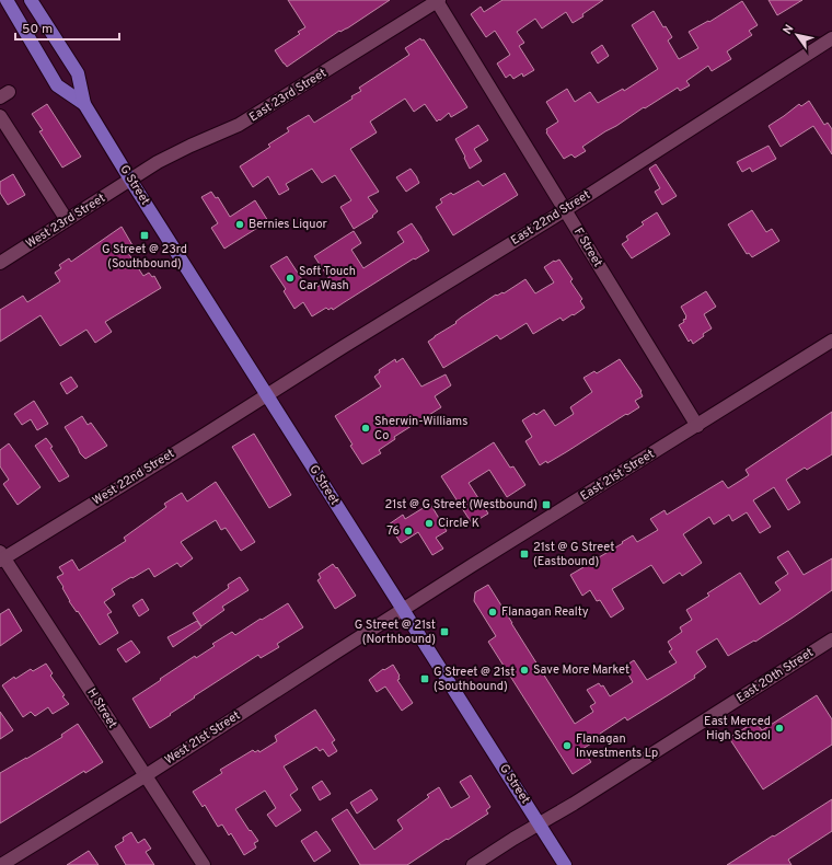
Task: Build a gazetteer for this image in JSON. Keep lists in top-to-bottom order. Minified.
{"streets":{"main road":["G Street"],"street":["East 23rd Street","East 22nd Street","West 23rd Street","F Street","East 21st Street","West 22nd Street","East 20th Street","H Street","West 21st Street"]},"crossings":[["East 23rd Street","G Street"],["East 23rd Street","West 23rd Street"],["East 23rd Street","F Street"],["G Street","East 22nd Street"],["G Street","West 23rd Street"],["G Street","East 21st Street"],["G Street","West 22nd Street"],["G Street","East 20th Street"],["G Street","West 21st Street"],["East 22nd Street","F Street"],["East 22nd Street","West 22nd Street"],["F Street","East 21st Street"],["East 21st Street","West 21st Street"],["West 22nd Street","H Street"],["H Street","West 21st Street"]],"places":{"other":["Bernies Liquor","Soft Touch Car Wash","Sherwin-Williams Co","Circle K","76","Flanagan Realty","Save More Market","East Merced High School","Flanagan Investments Lp"],"transit":["G Street @ 23rd (Southbound)","21st @ G Street (Westbound)","21st @ G Street (Eastbound)","G Street @ 21st (Northbound)","G Street @ 21st (Southbound)"]},"scale_bar":"50 m","north":"top left"}
